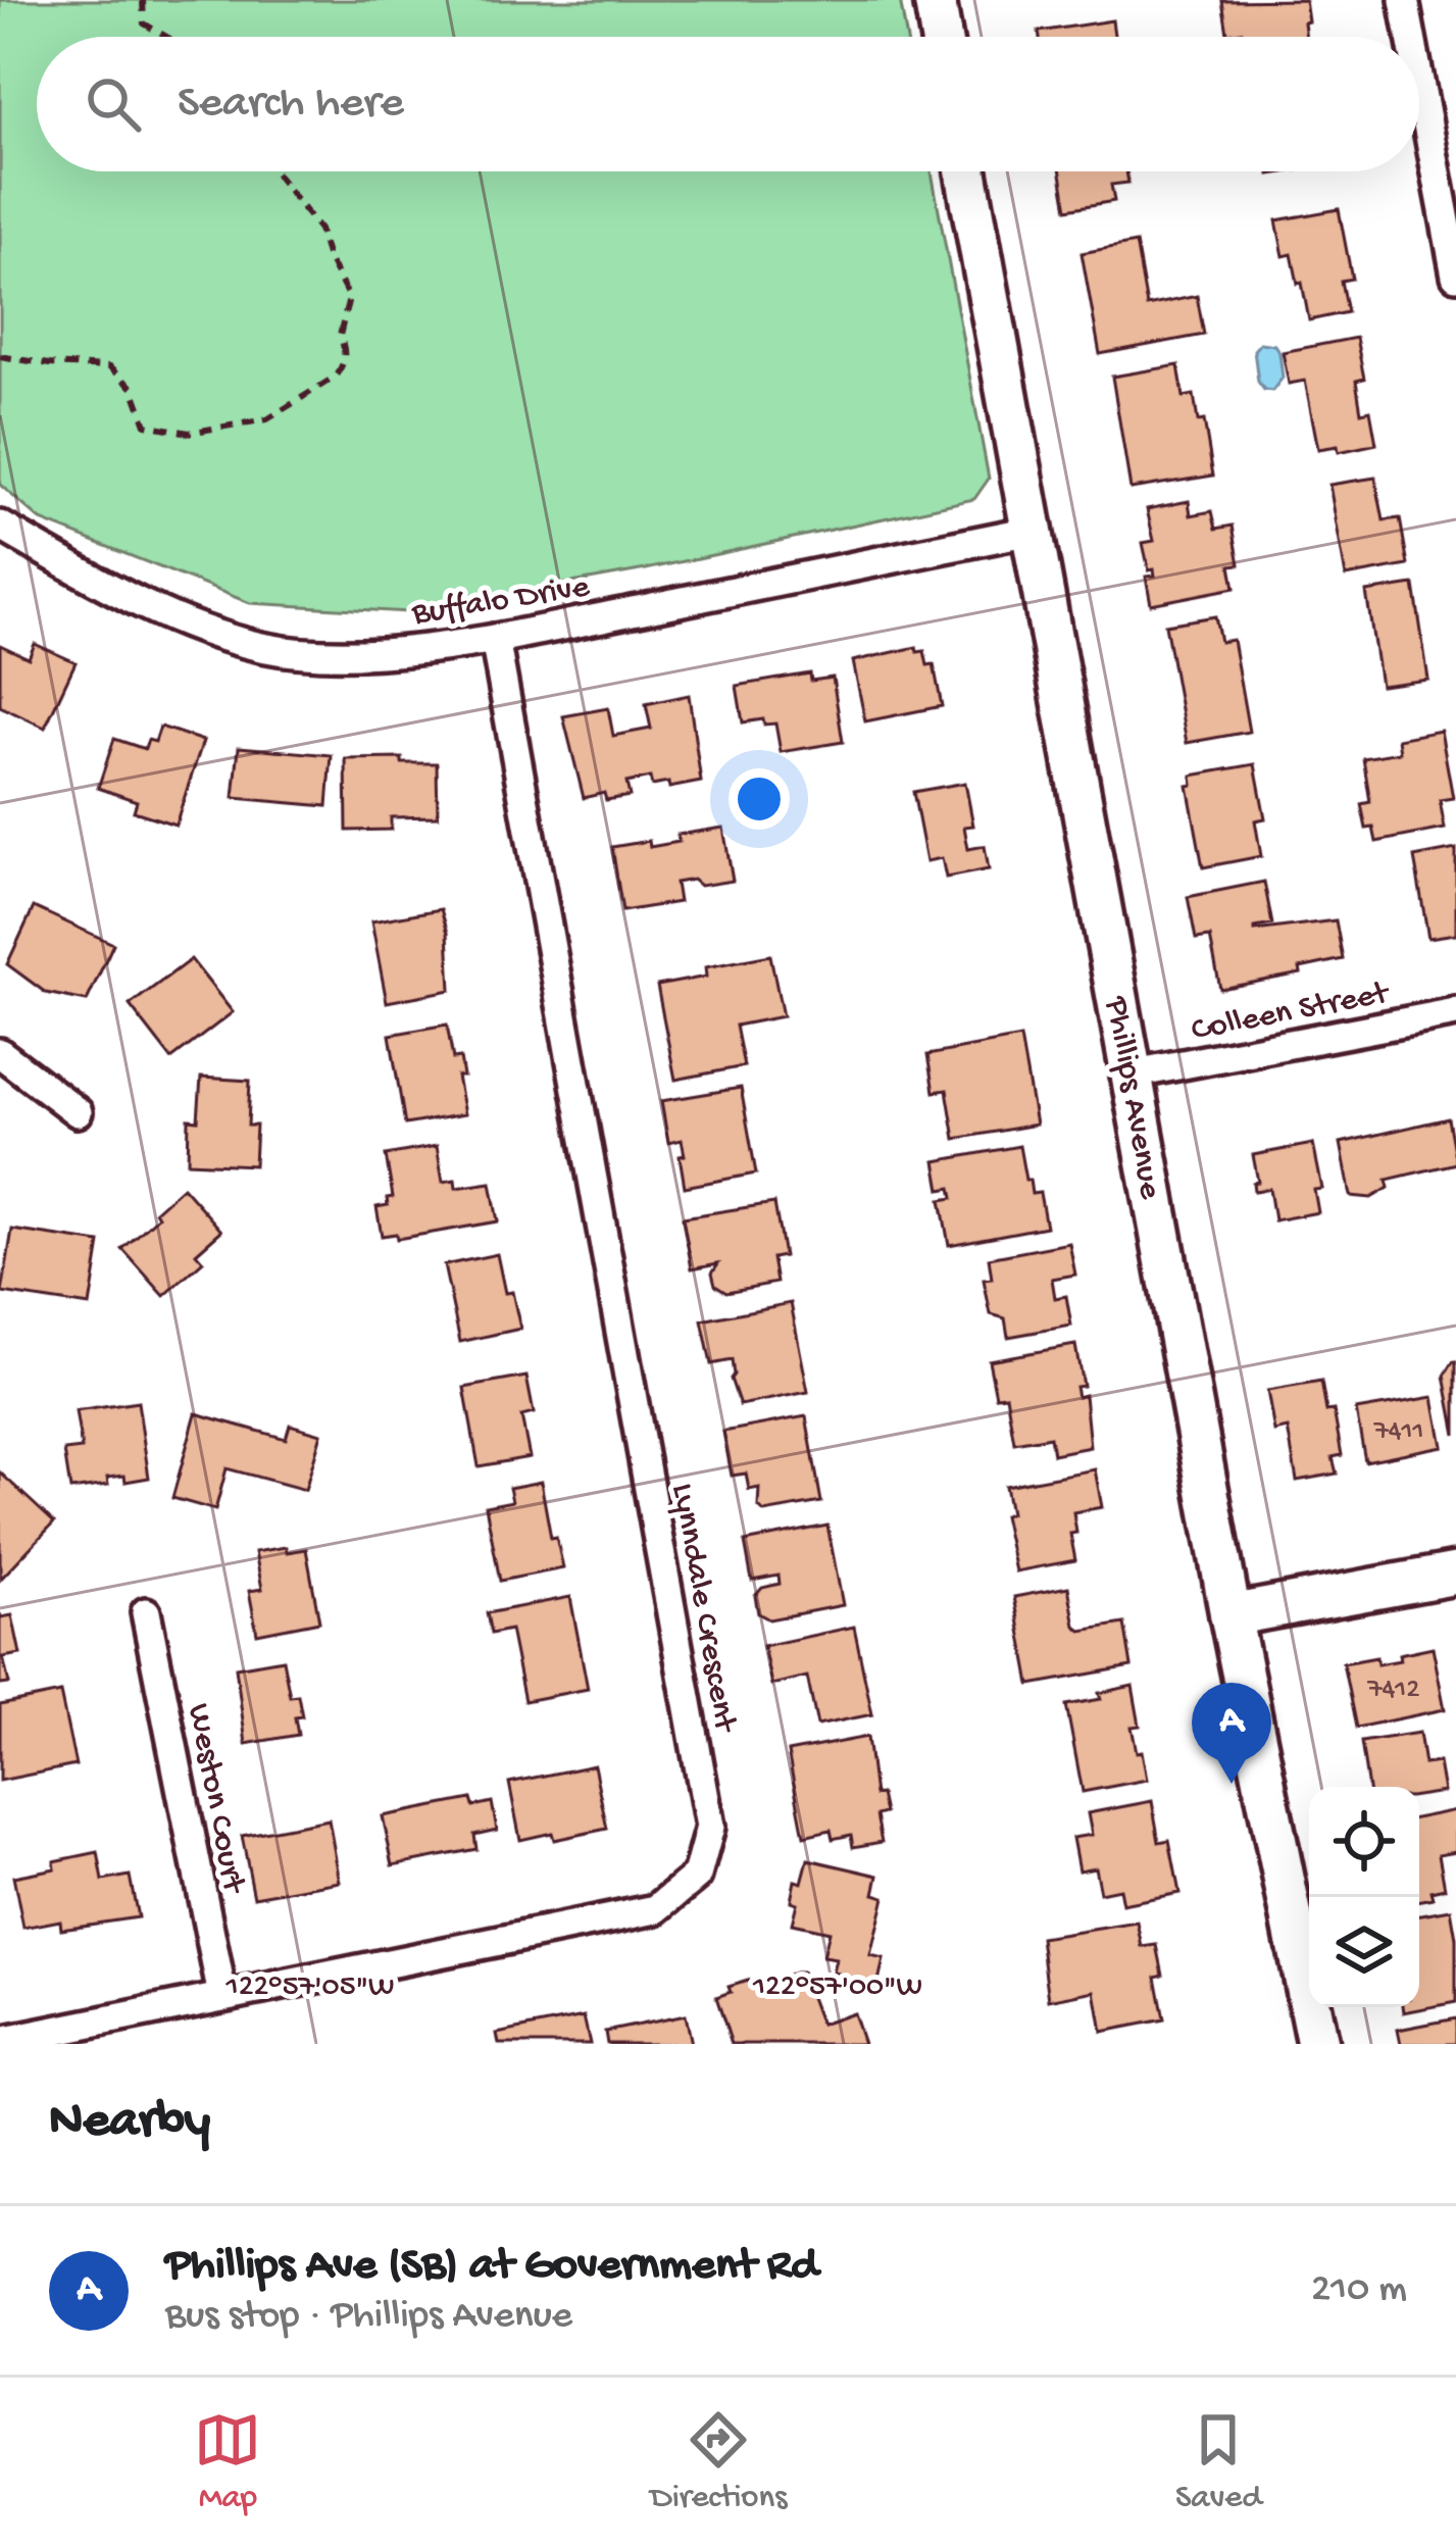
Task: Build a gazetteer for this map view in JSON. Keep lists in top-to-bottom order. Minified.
{"streets":{"street":["Buffalo Drive","Colleen Street","Phillips Avenue","Lynndale Crescent","Weston Court"]},"crossings":[["Buffalo Drive","Phillips Avenue"],["Buffalo Drive","Lynndale Crescent"],["Colleen Street","Phillips Avenue"],["Lynndale Crescent","Weston Court"]],"house_numbers":["7411","7412"],"page":{"search":"Search here","pins":"A","heading":"Nearby","list":[{"mark":"A","name":"Phillips Ave (SB) at Government Rd","note":"Bus stop · Phillips Avenue","value":"210 m"}],"nav":["Map","Directions","Saved"]},"coordinates":["122°57'05\"W","122°57'00\"W"]}
